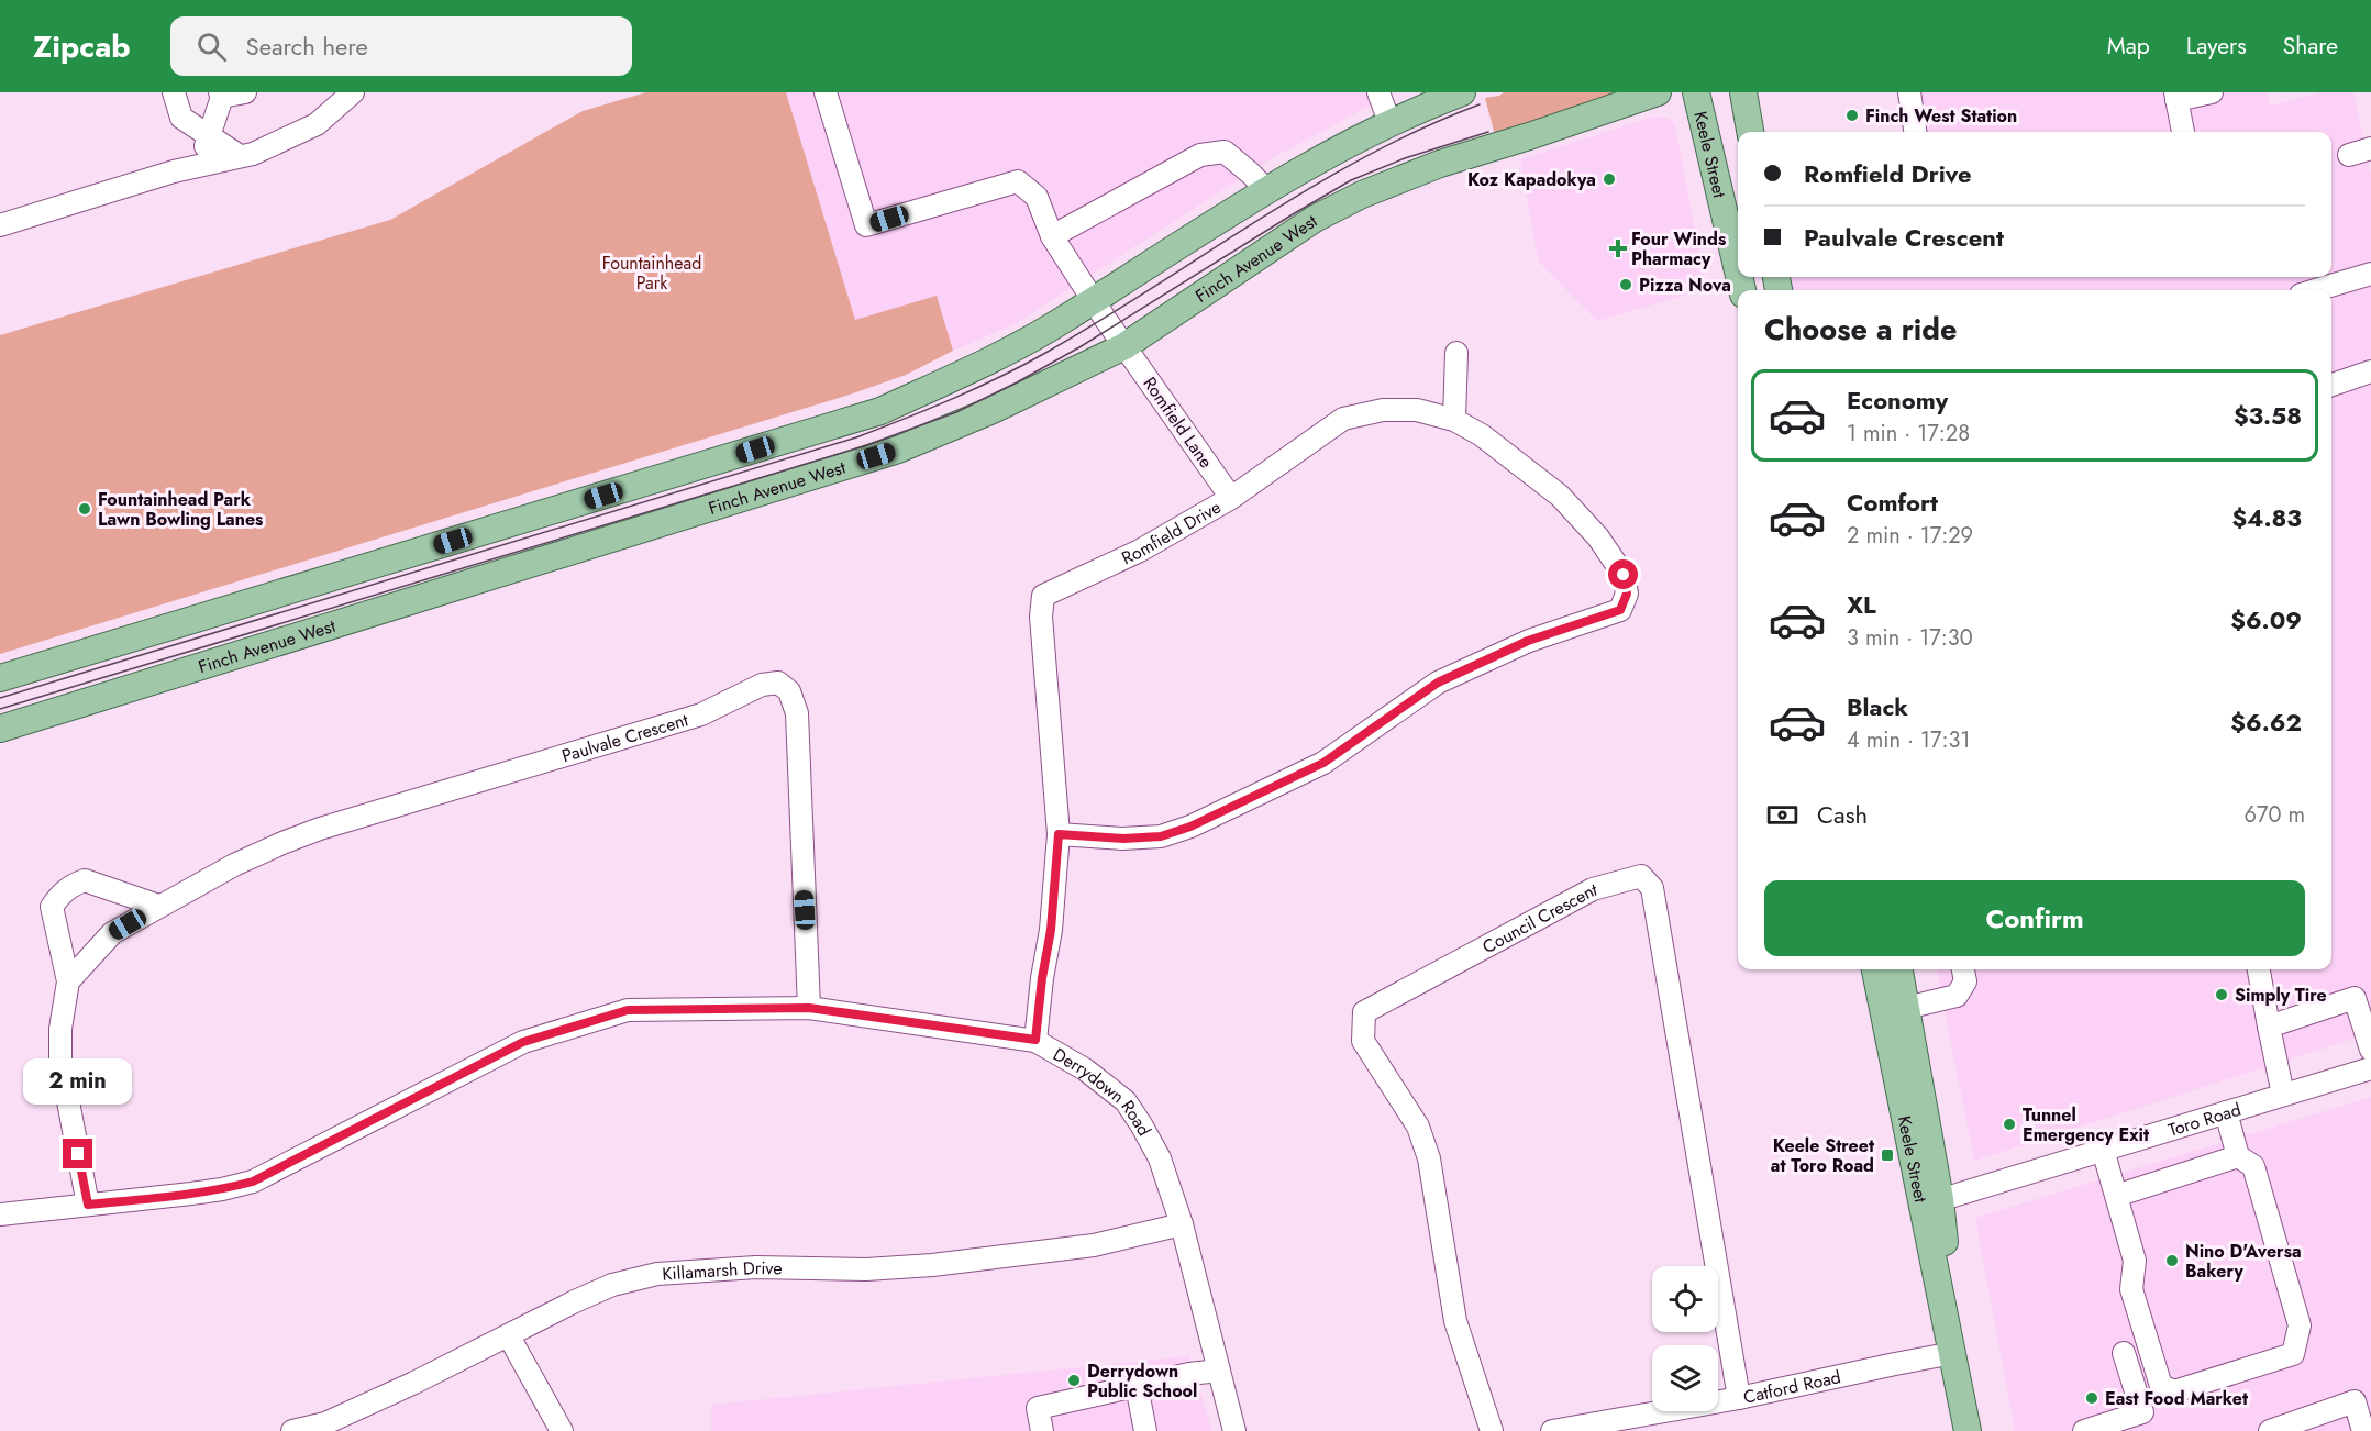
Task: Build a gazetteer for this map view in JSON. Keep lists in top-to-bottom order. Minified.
{"streets":{"main road":["Keele Street","Finch Avenue West"],"street":["Romfield Lane","Romfield Drive","Paulvale Crescent","Council Crescent","Derrydown Road","Toro Road","Killamarsh Drive","Catford Road"]},"crossings":[["Keele Street","Toro Road"],["Keele Street","Catford Road"],["Finch Avenue West","Romfield Lane"],["Romfield Lane","Romfield Drive"],["Romfield Drive","Derrydown Road"],["Paulvale Crescent","Derrydown Road"],["Council Crescent","Catford Road"],["Derrydown Road","Killamarsh Drive"]],"parks":["Fountainhead Park"],"places":{"other":["Finch West Station","Koz Kapadokya","Pizza Nova","Fountainhead Park Lawn Bowling Lanes","Simply Tire","Tunnel Emergency Exit","Nino D'Aversa Bakery","Derrydown Public School","East Food Market"],"health":["Four Winds Pharmacy"],"transit":["Keele Street at Toro Road"]},"page":{"header":"Zipcab","search":"Search here","nav":["Map","Layers","Share"],"banner":["Romfield Drive","Paulvale Crescent"],"heading":"Choose a ride","list":[{"name":"Economy","note":"1 min · 17:28","value":"$3.58"},{"name":"Comfort","note":"2 min · 17:29","value":"$4.83"},{"name":"XL","note":"3 min · 17:30","value":"$6.09"},{"name":"Black","note":"4 min · 17:31","value":"$6.62"}],"pay":["Cash","670 m"],"buttons":"Confirm","bubble":"2 min"}}
